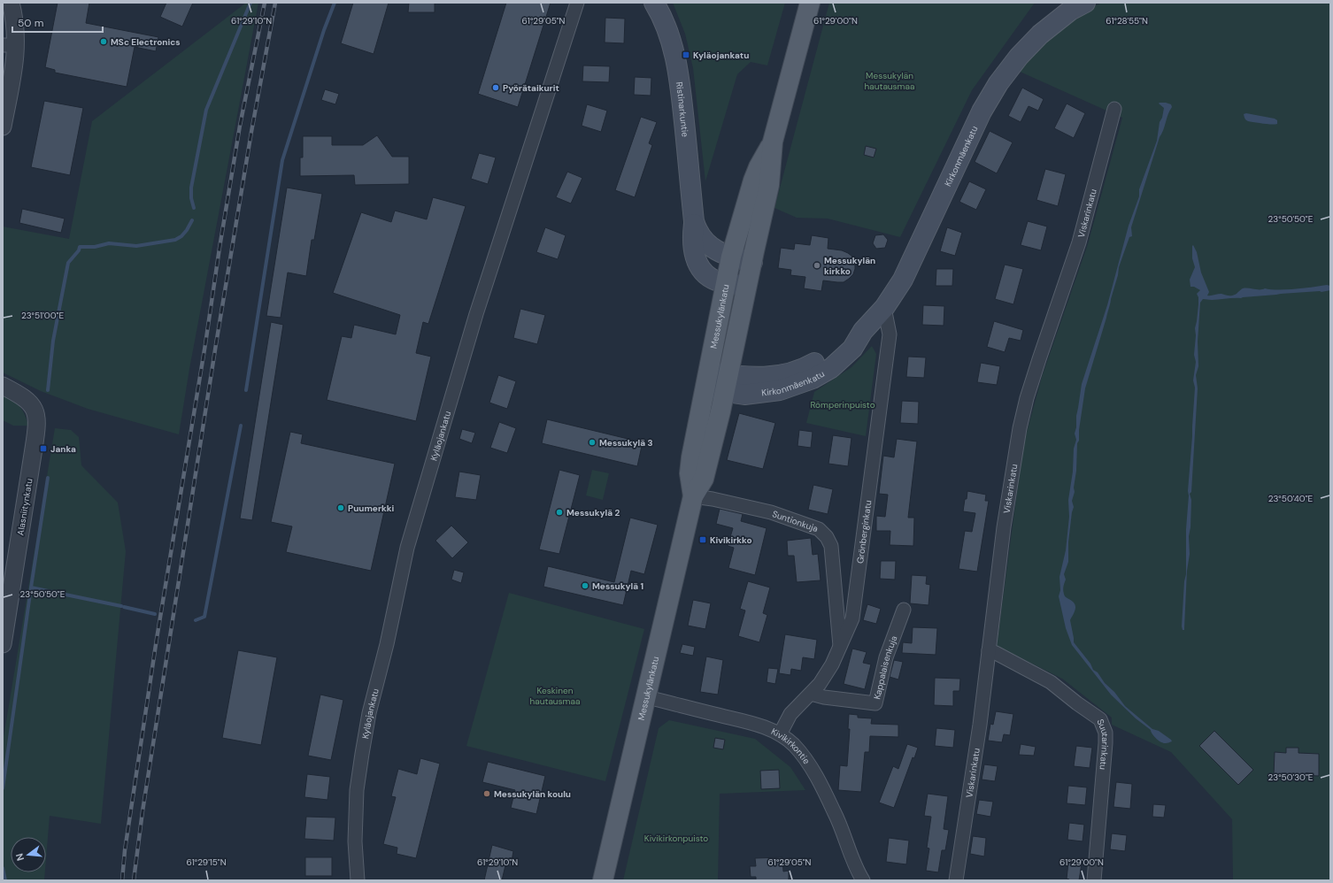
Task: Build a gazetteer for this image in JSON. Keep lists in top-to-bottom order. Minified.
{"streets":{"main road":["Ristinarkuntie","Kirkonmäenkatu","Messukylänkatu"],"street":["Viskarinkatu","Kyläojankatu","Alasniitynkatu","Suntionkuja","Grönberginkatu","Kappalaisenkuja","Suutarinkatu","Kivikirkontie"]},"crossings":[["Ristinarkuntie","Messukylänkatu"],["Kirkonmäenkatu","Messukylänkatu"],["Kirkonmäenkatu","Grönberginkatu"],["Viskarinkatu","Suutarinkatu"],["Messukylänkatu","Suntionkuja"],["Messukylänkatu","Kivikirkontie"],["Suntionkuja","Grönberginkatu"],["Grönberginkatu","Kappalaisenkuja"],["Grönberginkatu","Kivikirkontie"]],"parks":["Messukylän hautausmaa","Römperinpuisto","Keskinen hautausmaa","Kivikirkonpuisto"],"places":{"other":["MSc Electronics","Pyörätaikurit","Messukylän kirkko","Messukylä 3","Puumerkki","Messukylä 2","Messukylä 1","Messukylän koulu"],"transit":["Kyläojankatu","Janka","Kivikirkko"]},"scale_bar":"50 m","north":"left","coordinates":["61°29'10\"N","61°29'05\"N","61°29'00\"N","61°28'55\"N","23°50'50\"E","23°51'00\"E","23°50'40\"E","23°50'30\"E","61°29'15\"N"]}
